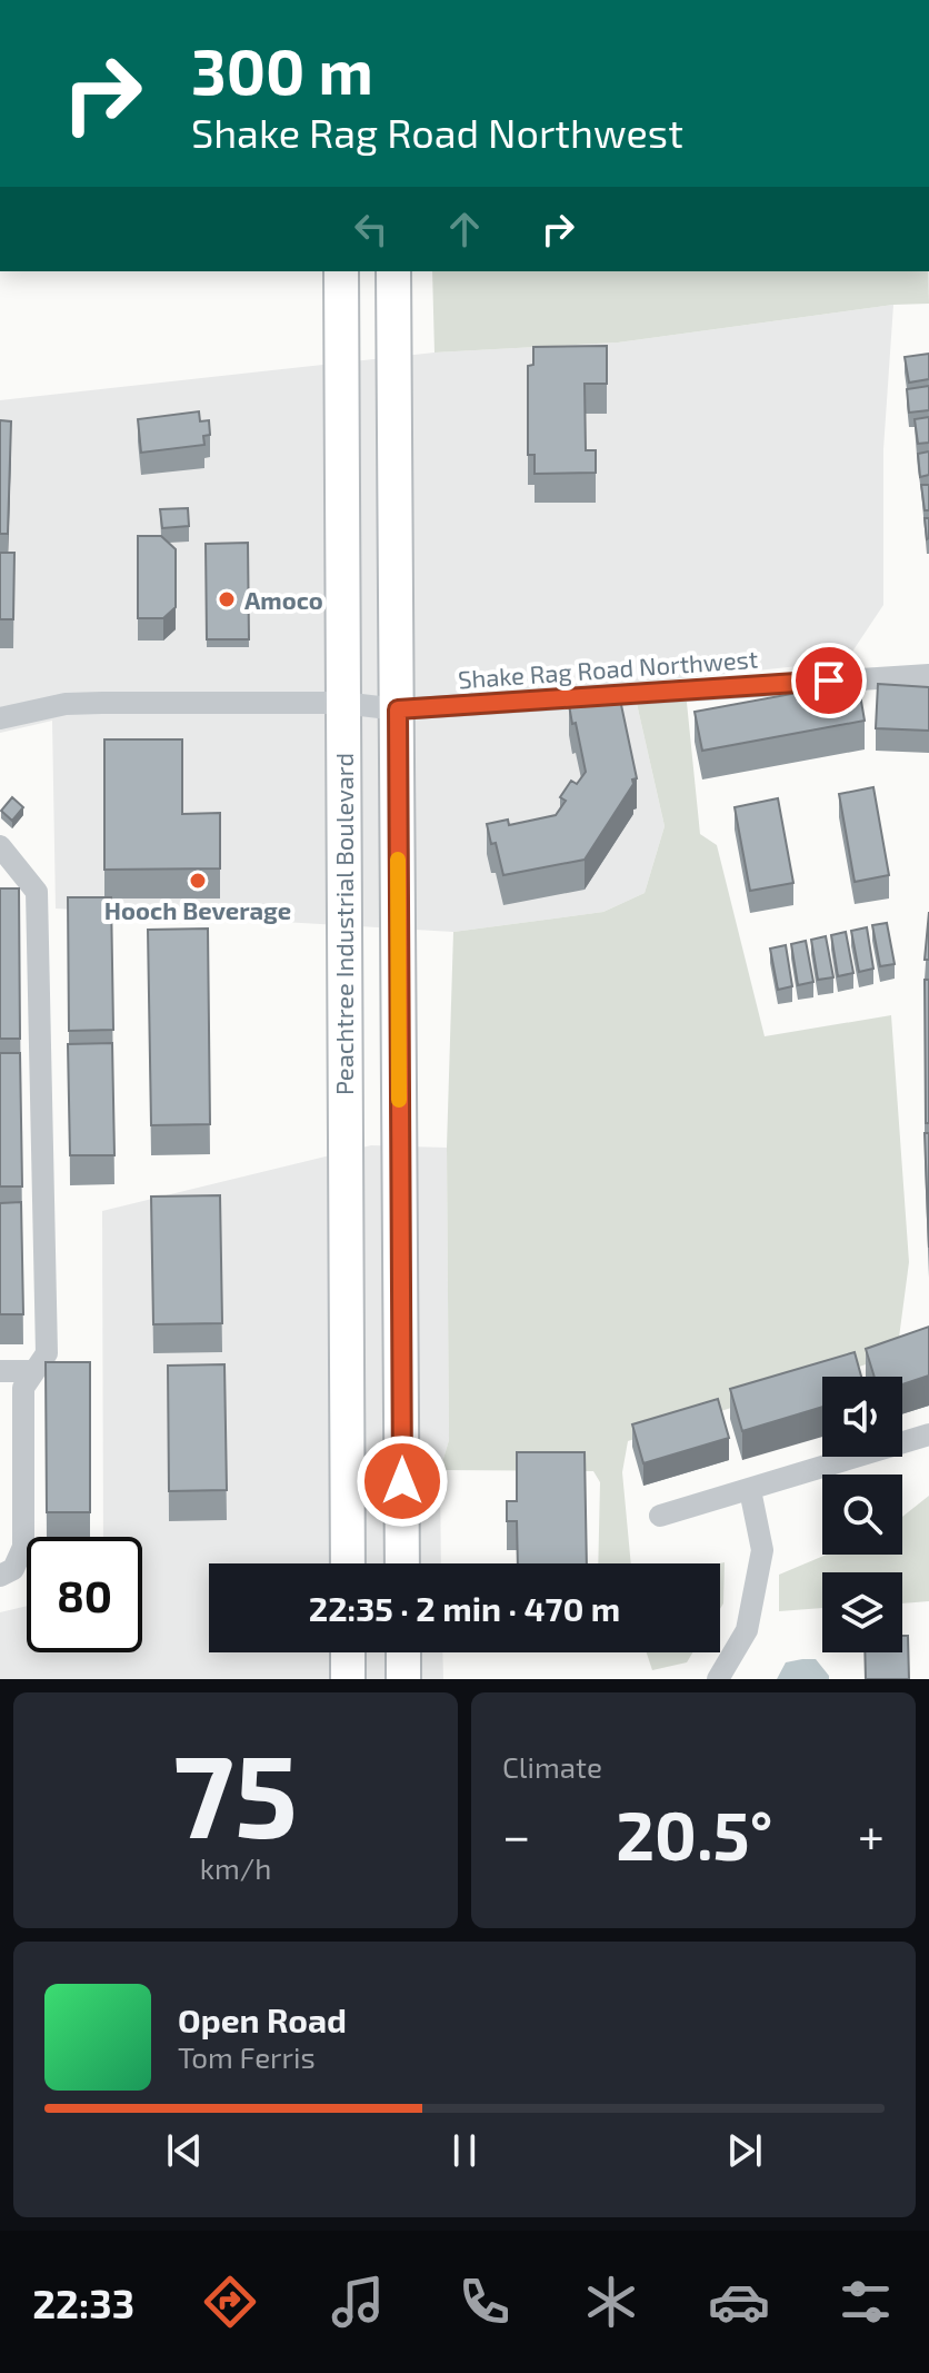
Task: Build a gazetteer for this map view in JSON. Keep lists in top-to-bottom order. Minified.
{"streets":{"highway":["Peachtree Industrial Boulevard"],"street":["Shake Rag Road Northwest"]},"crossings":[["Shake Rag Road Northwest","Peachtree Industrial Boulevard"]],"places":["Amoco","Hooch Beverage"],"page":{"turn":["300 m","Shake Rag Road Northwest"],"limit":"80","trip":"22:35 · 2 min · 470 m","tile":[["75","km/h"],"Climate"],"heat":["−","20.5°","+"],"song":["Open Road","Tom Ferris"],"tabs":"22:33"}}
